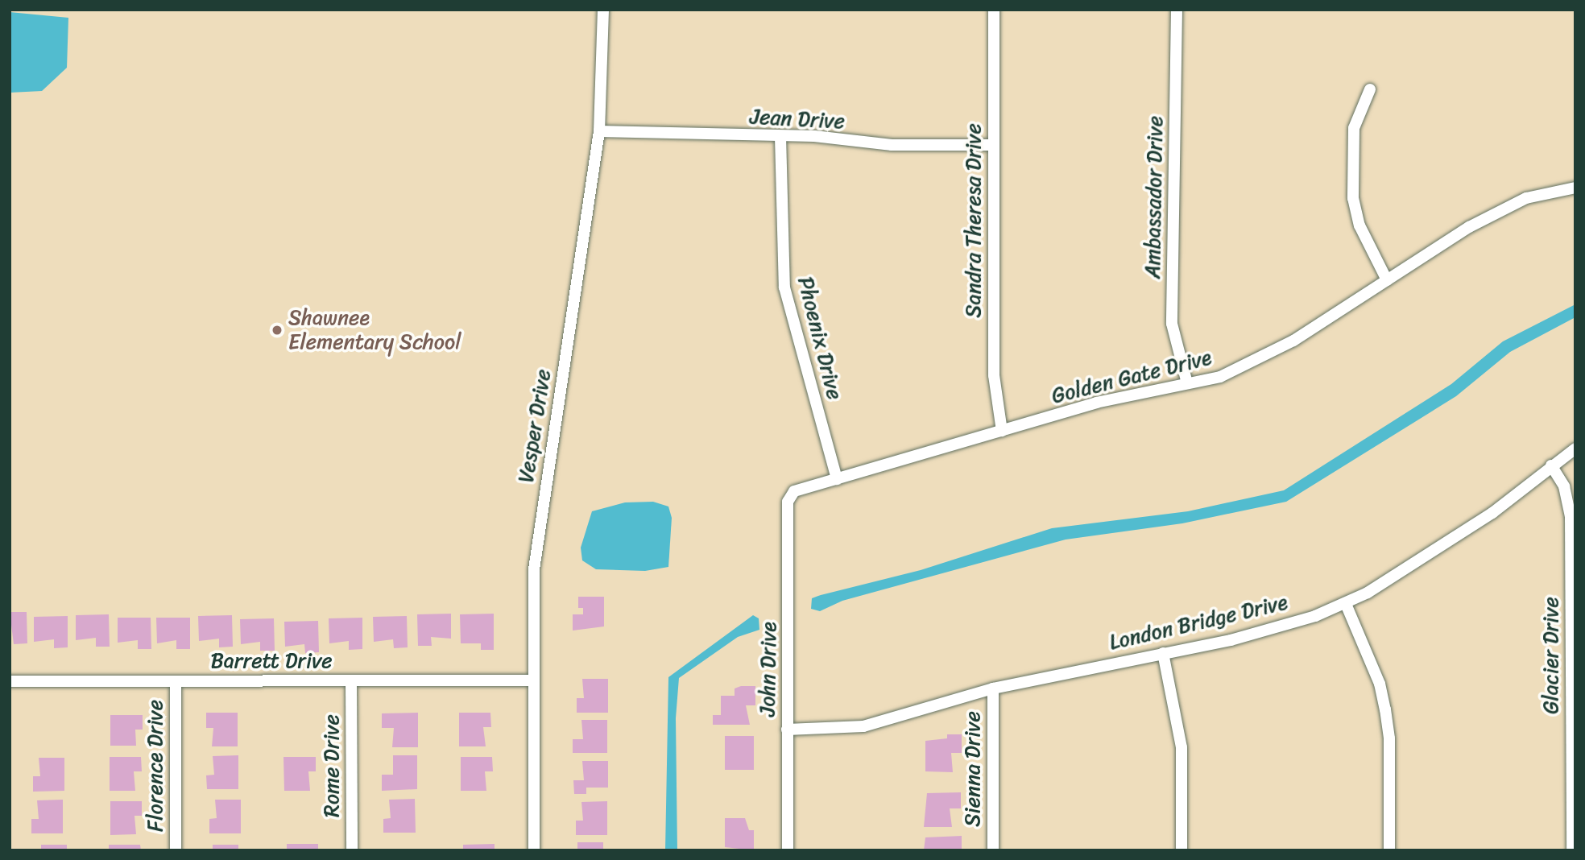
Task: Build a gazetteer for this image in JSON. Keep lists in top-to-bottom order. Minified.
{"streets":{"street":["Jean Drive","Ambassador Drive","Sandra Theresa Drive","Phoenix Drive","Golden Gate Drive","Vesper Drive","London Bridge Drive","Glacier Drive","Barrett Drive","John Drive","Florence Drive","Rome Drive","Sienna Drive"]},"crossings":[["Jean Drive","Sandra Theresa Drive"],["Jean Drive","Phoenix Drive"],["Jean Drive","Vesper Drive"],["Ambassador Drive","Golden Gate Drive"],["Sandra Theresa Drive","Golden Gate Drive"],["Phoenix Drive","Golden Gate Drive"],["Golden Gate Drive","John Drive"],["Vesper Drive","Barrett Drive"],["London Bridge Drive","Glacier Drive"],["London Bridge Drive","John Drive"],["London Bridge Drive","Sienna Drive"],["Barrett Drive","Florence Drive"],["Barrett Drive","Rome Drive"]],"places":["Shawnee Elementary School"]}
